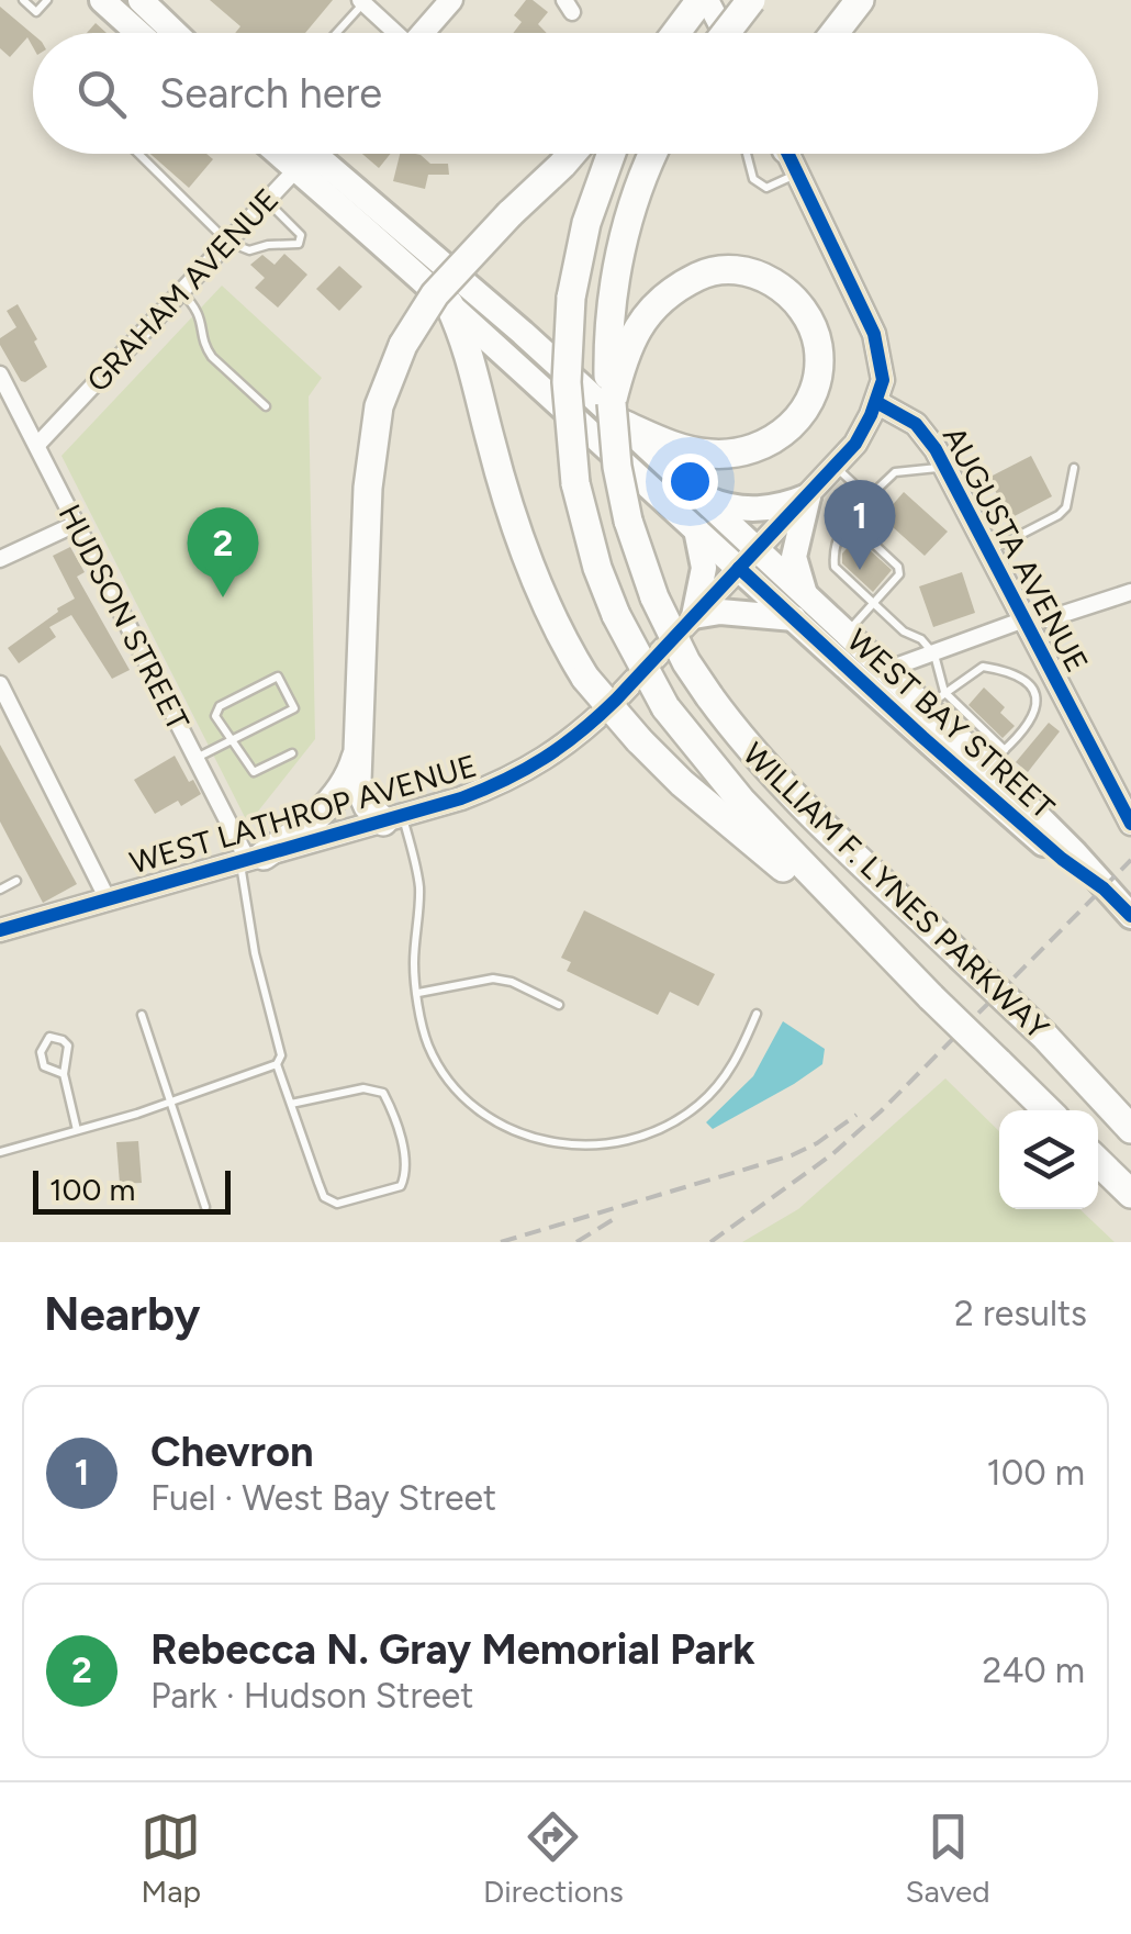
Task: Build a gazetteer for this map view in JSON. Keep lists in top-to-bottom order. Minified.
{"streets":{"highway":["WILLIAM F. LYNES PARKWAY"],"main road":["AUGUSTA AVENUE","WEST BAY STREET","WEST LATHROP AVENUE"],"street":["GRAHAM AVENUE","HUDSON STREET"]},"crossings":[["GRAHAM AVENUE","HUDSON STREET"],["AUGUSTA AVENUE","WEST LATHROP AVENUE"],["HUDSON STREET","WEST LATHROP AVENUE"],["WEST BAY STREET","WEST LATHROP AVENUE"],["WEST BAY STREET","WILLIAM F. LYNES PARKWAY"]],"scale_bar":"100 m","page":{"search":"Search here","pins":["1","2"],"scale":"100 m","heading":["Nearby","2 results"],"list":[{"mark":"1","name":"Chevron","note":"Fuel · West Bay Street","value":"100 m"},{"mark":"2","name":"Rebecca N. Gray Memorial Park","note":"Park · Hudson Street","value":"240 m"}],"nav":["Map","Directions","Saved"]}}
